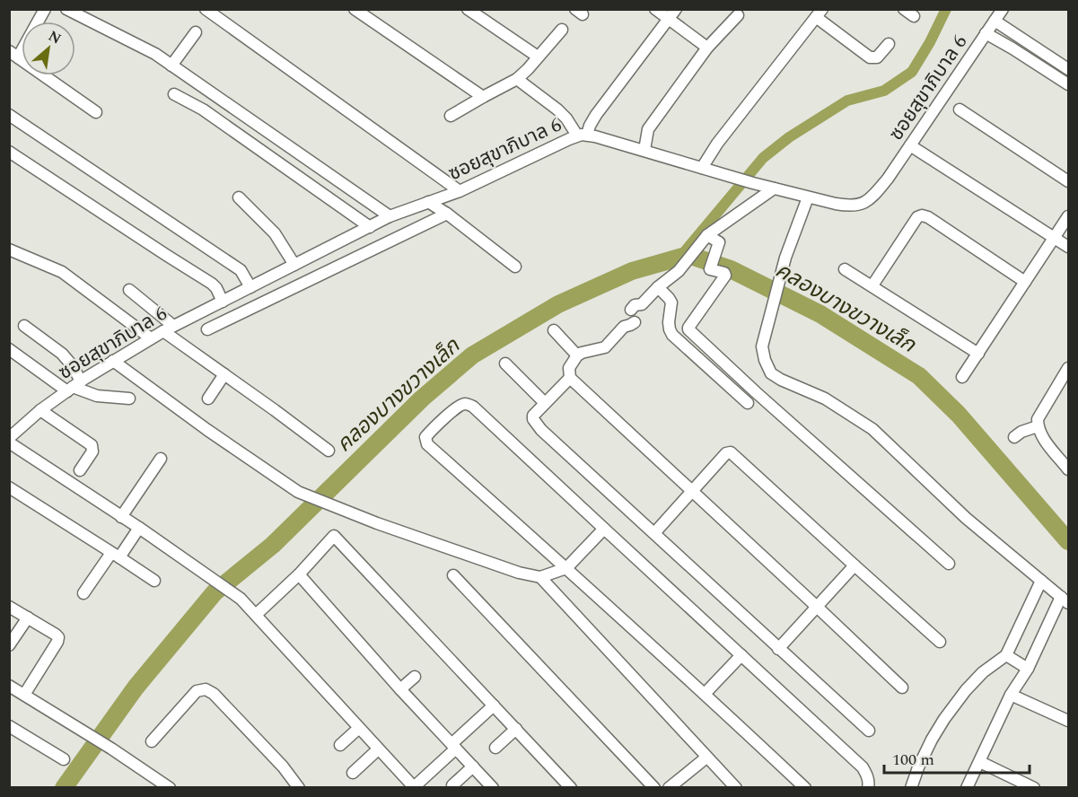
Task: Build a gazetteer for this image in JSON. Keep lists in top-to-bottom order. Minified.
{"streets":{"street":["ซอยสุขาภิบาล 6"]},"water":["คลองบางขวางเล็ก"],"scale_bar":"100 m","north":"top right"}
